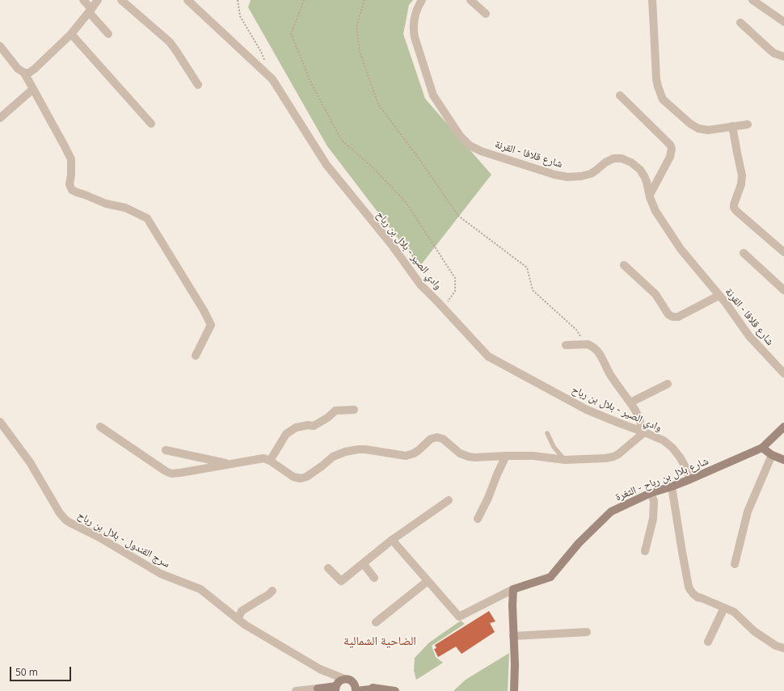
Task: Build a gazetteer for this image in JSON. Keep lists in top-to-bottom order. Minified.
{"streets":{"main road":["شارع بلال بن رباح - الثغرة"],"street":["شارع قلافا - القرنة","وادي الصير - بلال بن رباح","سرج القندول - بلال بن رباح"]},"crossings":[["وادي الصير - بلال بن رباح","شارع بلال بن رباح - الثغرة"]],"districts":["الضاحية الشمالية"],"scale_bar":"50 m"}
